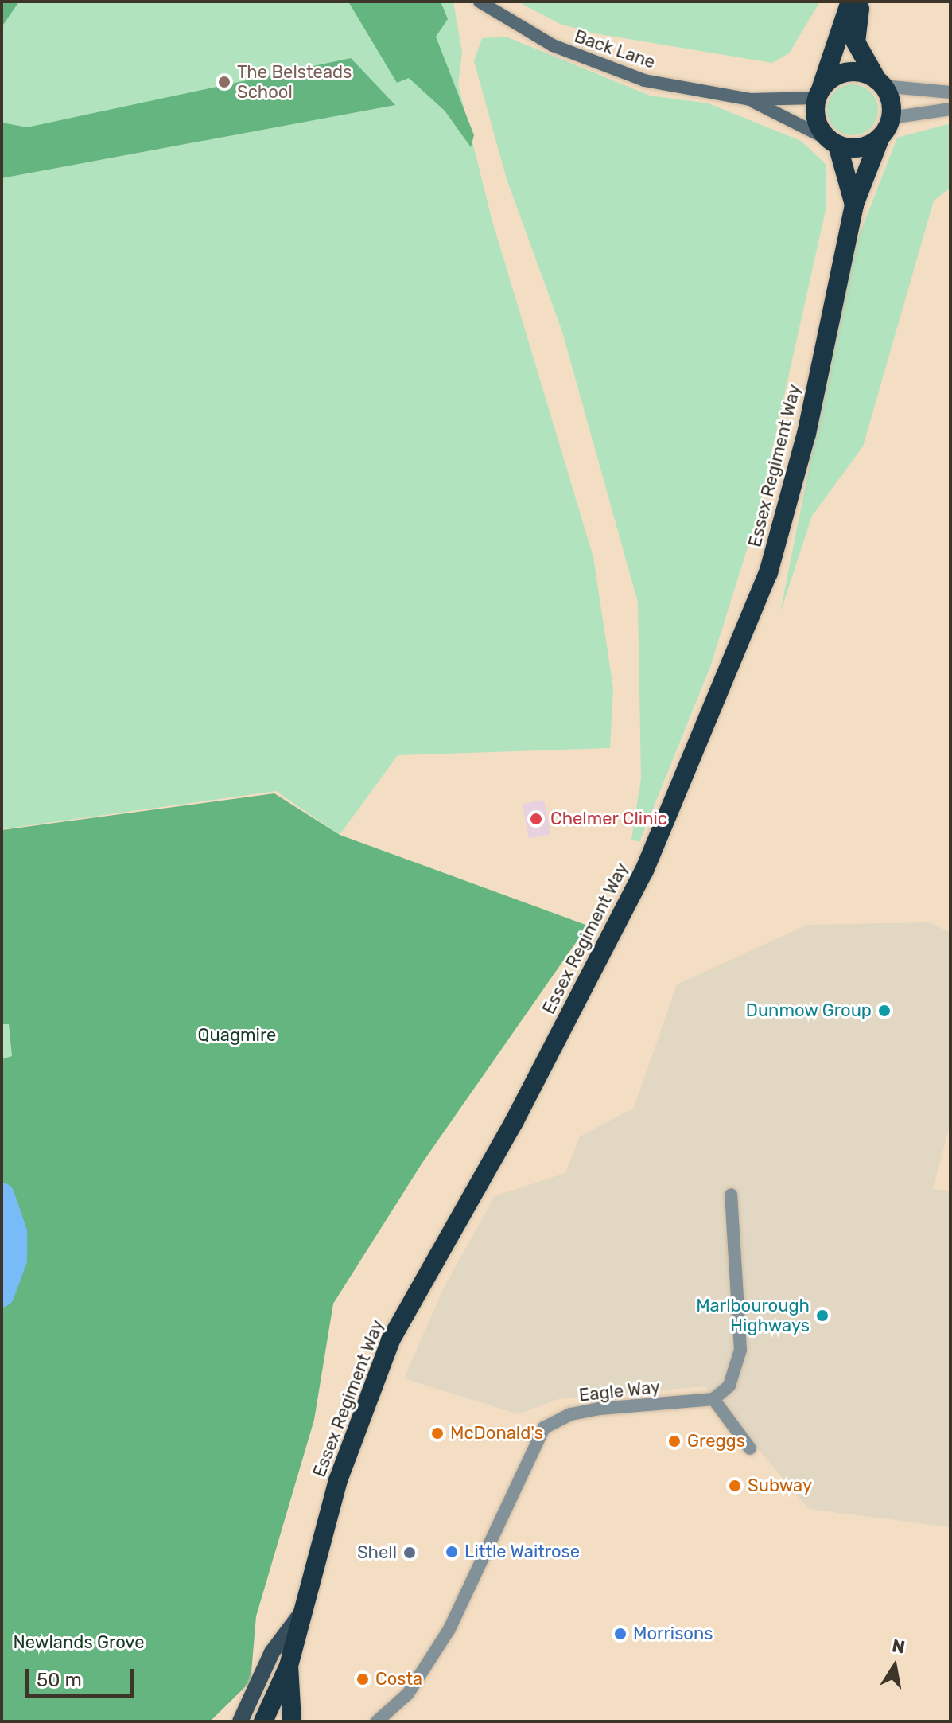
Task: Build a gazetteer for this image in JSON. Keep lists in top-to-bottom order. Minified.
{"streets":{"highway":["Essex Regiment Way"],"street":["Back Lane","Eagle Way"]},"crossings":[["Back Lane","Essex Regiment Way"]],"parks":["Quagmire","Newlands Grove"],"places":["The Belsteads School","Chelmer Clinic","Dunmow Group","Marlbourough Highways","McDonald's","Greggs","Subway","Little Waitrose","Shell","Morrisons","Costa"],"scale_bar":"50 m","north":"top"}
